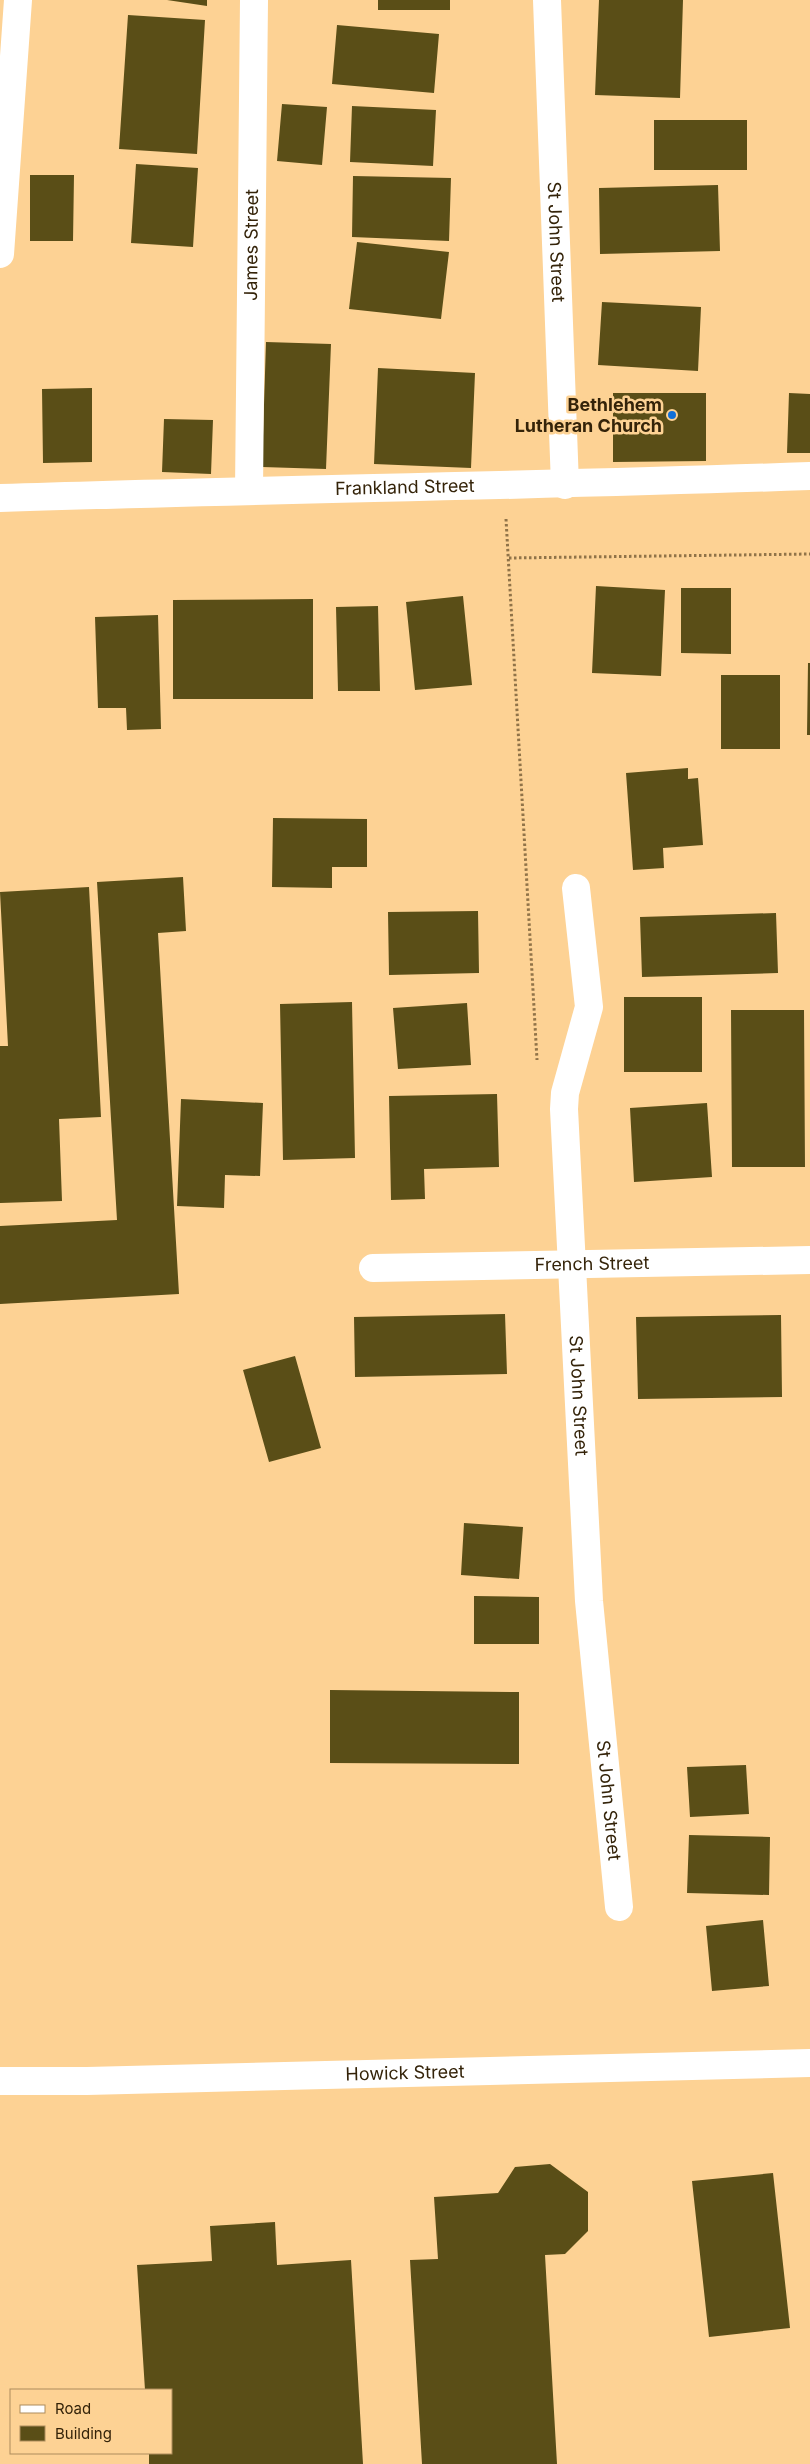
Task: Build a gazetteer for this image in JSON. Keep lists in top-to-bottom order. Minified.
{"streets":{"street":["St John Street","James Street","Frankland Street","French Street","Howick Street"]},"crossings":[["St John Street","Frankland Street"],["St John Street","French Street"],["James Street","Frankland Street"]],"places":["Bethlehem Lutheran Church"],"legend":["Road","Building"]}
